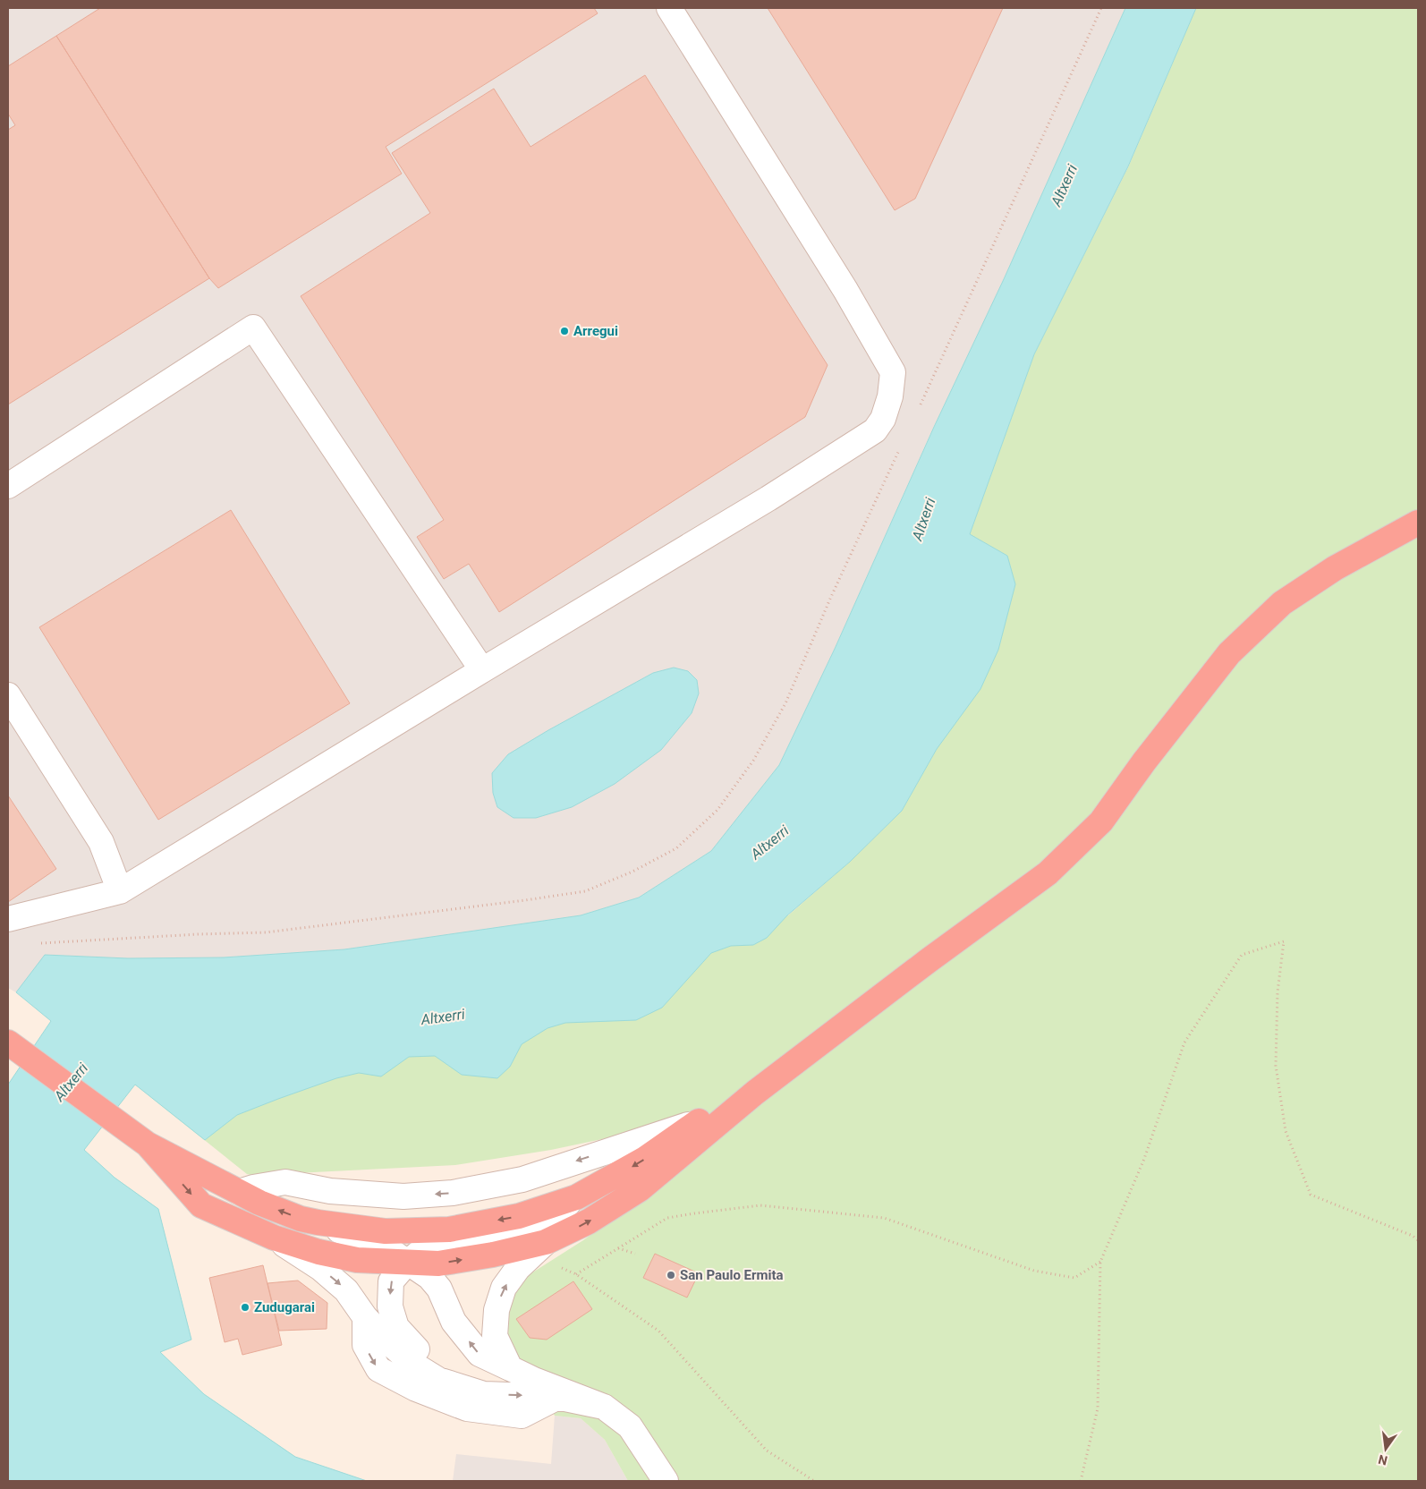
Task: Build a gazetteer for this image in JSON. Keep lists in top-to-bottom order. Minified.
{"water":["Altxerri"],"places":["Arregui","San Paulo Ermita","Zudugarai"],"north":"bottom"}
